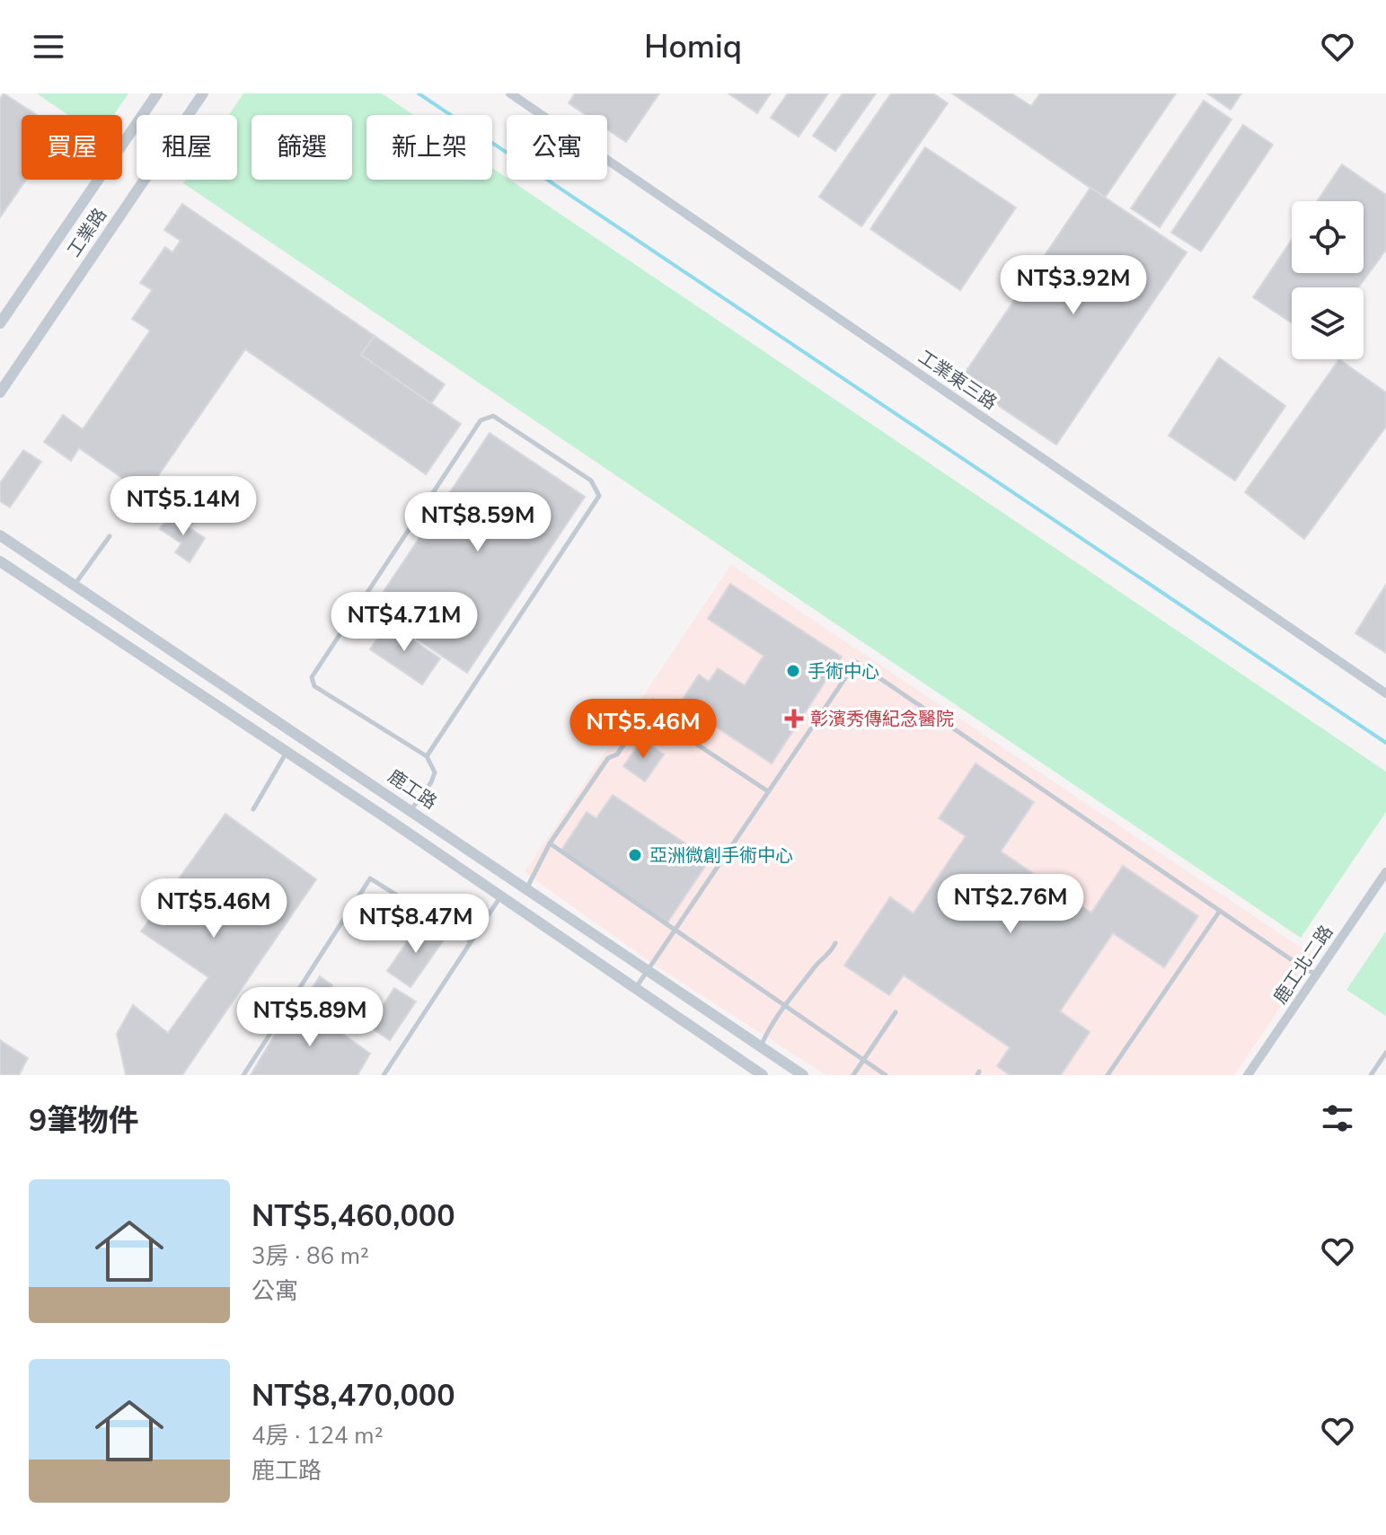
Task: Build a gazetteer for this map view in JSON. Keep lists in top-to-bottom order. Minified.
{"streets":{"street":["工業路","工業東三路","鹿工路","鹿工北二路"]},"places":{"other":["手術中心","亞洲微創手術中心"],"health":["彰濱秀傳紀念醫院"]},"page":{"header":"Homiq","chip":["買屋","租屋","篩選","新上架","公寓"],"price":["NT$3.92M","NT$5.14M","NT$8.59M","NT$4.71M","NT$5.46M","NT$2.76M","NT$5.46M","NT$8.47M","NT$5.89M"],"heading":"9筆物件","list":[{"name":"NT$5,460,000","note":"3房 · 86 m² · 公寓"},{"name":"NT$8,470,000","note":"4房 · 124 m² · 鹿工路"}]}}
